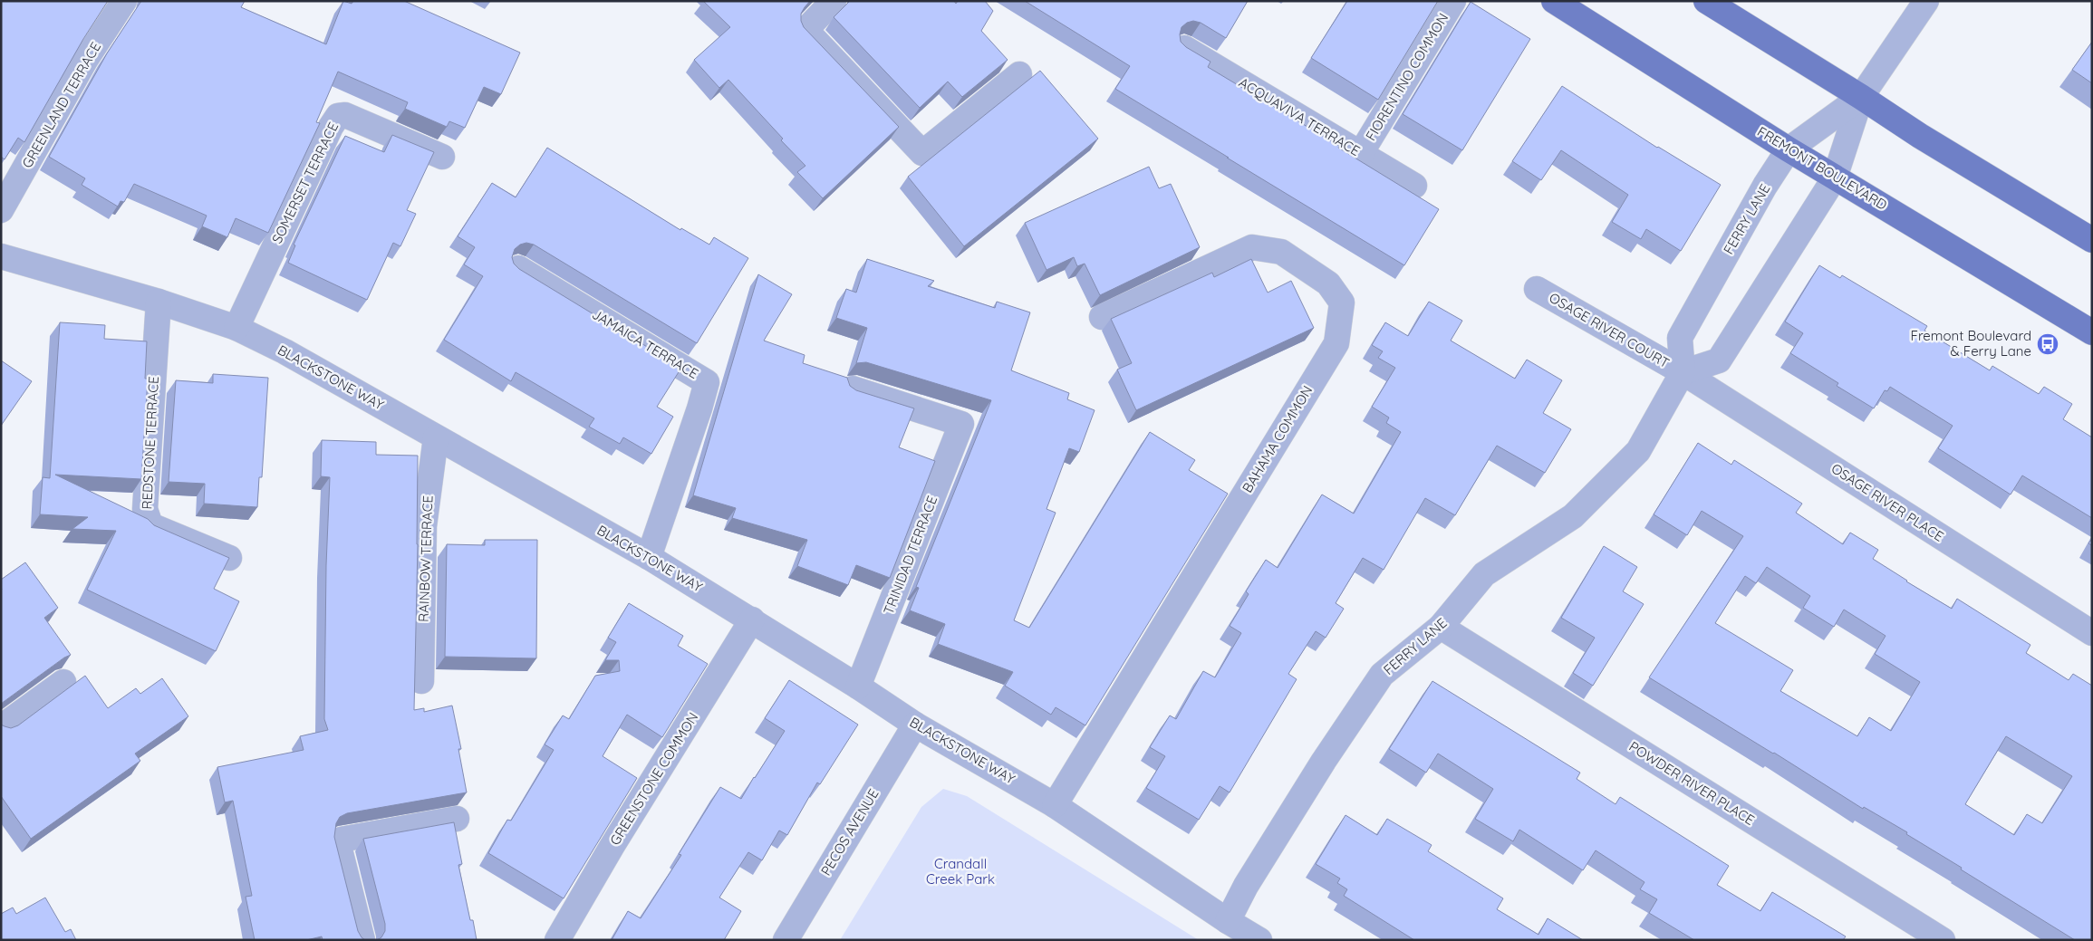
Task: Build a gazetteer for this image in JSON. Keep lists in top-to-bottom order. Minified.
{"streets":{"main road":["FREMONT BOULEVARD"],"street":["FIORENTINO COMMON","GREENLAND TERRACE","ACQUAVIVA TERRACE","SOMERSET TERRACE","FERRY LANE","OSAGE RIVER COURT","JAMAICA TERRACE","BLACKSTONE WAY","BAHAMA COMMON","REDSTONE TERRACE","OSAGE RIVER PLACE","TRINIDAD TERRACE","RAINBOW TERRACE","GREENSTONE COMMON","POWDER RIVER PLACE","PECOS AVENUE"]},"crossings":[["FIORENTINO COMMON","ACQUAVIVA TERRACE"],["FREMONT BOULEVARD","FERRY LANE"],["SOMERSET TERRACE","BLACKSTONE WAY"],["FERRY LANE","OSAGE RIVER COURT"],["FERRY LANE","BLACKSTONE WAY"],["FERRY LANE","OSAGE RIVER PLACE"],["FERRY LANE","POWDER RIVER PLACE"],["OSAGE RIVER COURT","OSAGE RIVER PLACE"],["JAMAICA TERRACE","BLACKSTONE WAY"],["BLACKSTONE WAY","BAHAMA COMMON"],["BLACKSTONE WAY","REDSTONE TERRACE"],["BLACKSTONE WAY","TRINIDAD TERRACE"],["BLACKSTONE WAY","RAINBOW TERRACE"],["BLACKSTONE WAY","GREENSTONE COMMON"],["BLACKSTONE WAY","PECOS AVENUE"]],"parks":["Crandall Creek Park"],"places":{"bus stop":["Fremont Boulevard & Ferry Lane"]}}
